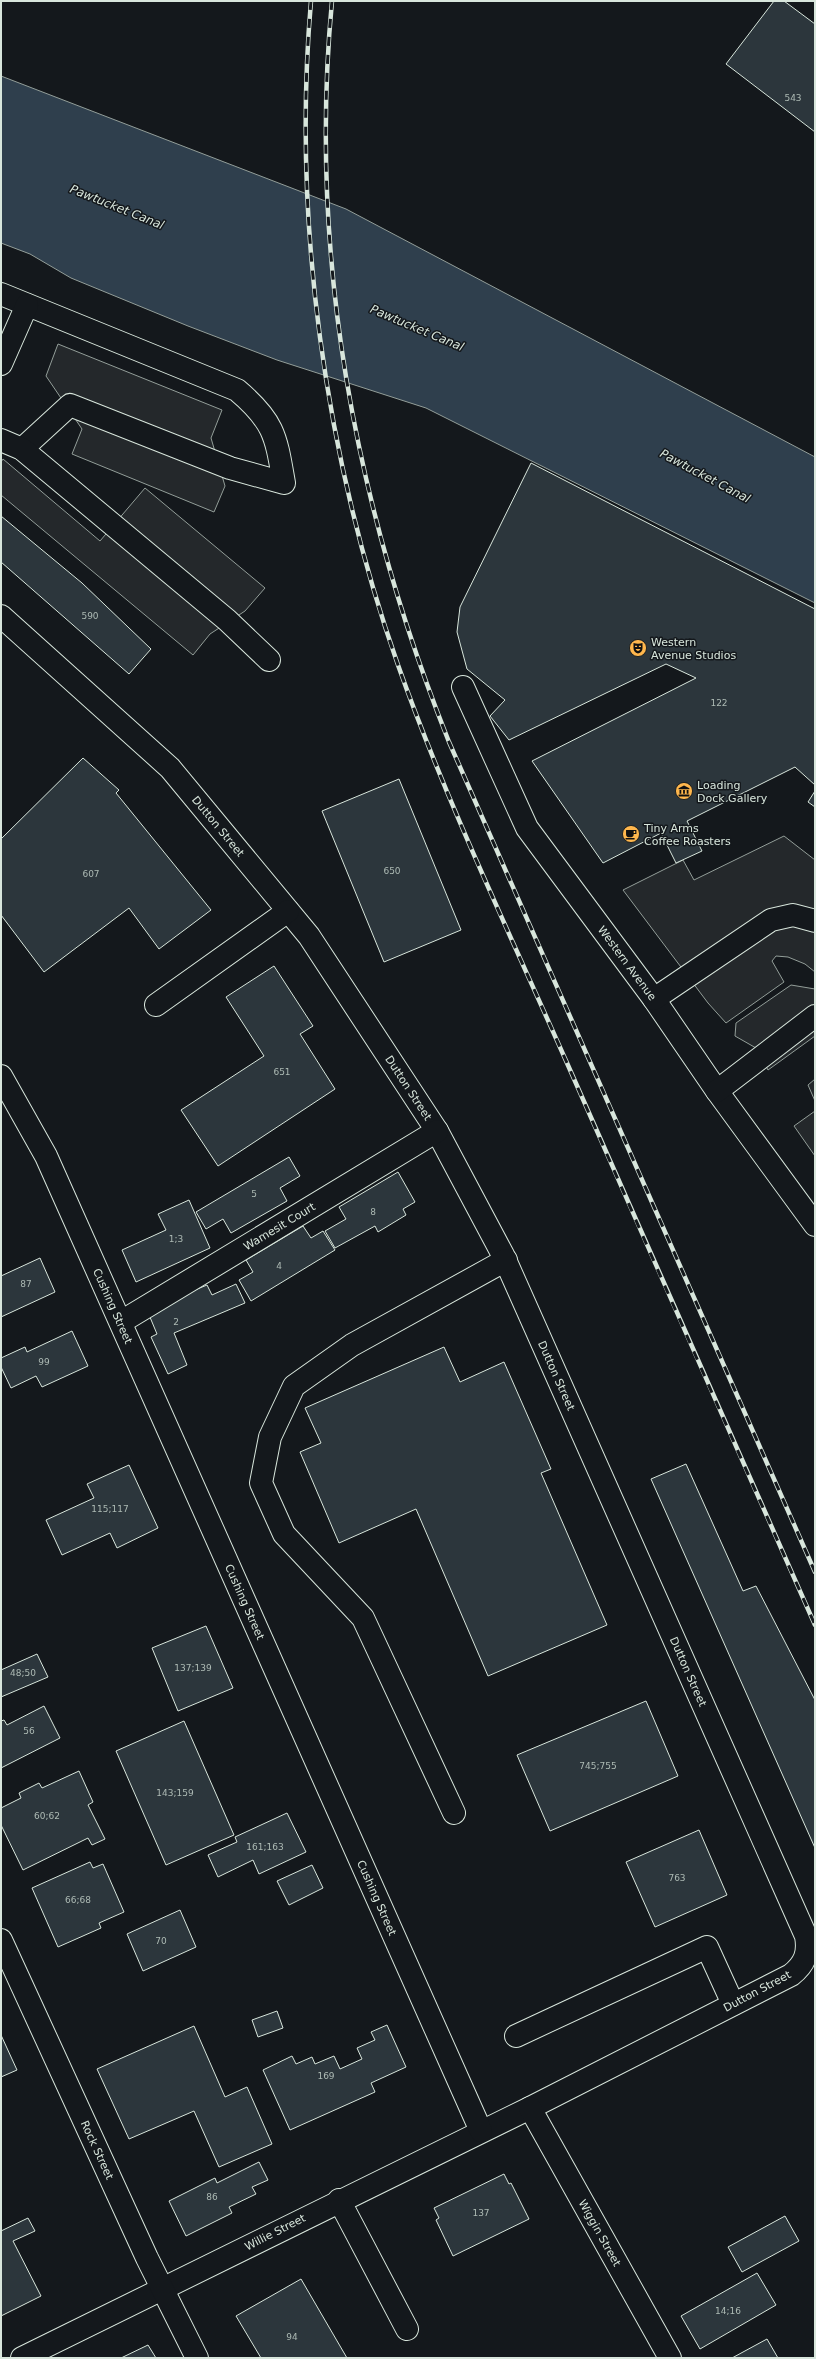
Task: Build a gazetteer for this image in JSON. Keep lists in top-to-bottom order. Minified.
{"streets":{"street":["Dutton Street","Western Avenue","Wamesit Court","Cushing Street","Rock Street","Willie Street","Wiggin Street"]},"crossings":[["Dutton Street","Wamesit Court"],["Dutton Street","Willie Street"],["Dutton Street","Wiggin Street"],["Wamesit Court","Cushing Street"],["Cushing Street","Willie Street"],["Rock Street","Willie Street"],["Willie Street","Wiggin Street"]],"water":["Pawtucket Canal"],"places":{"theatre":["Western Avenue Studios"],"museum":["Loading Dock Gallery"],"cafe":["Tiny Arms Coffee Roasters"]},"house_numbers":["543","590","122","650","607","651","5","8","1;3","4","87","2","99","115;117","137;139","48;50","56","745;755","143;159","60;62","161;163","763","66;68","70","169","86","137","14;16","94"]}
